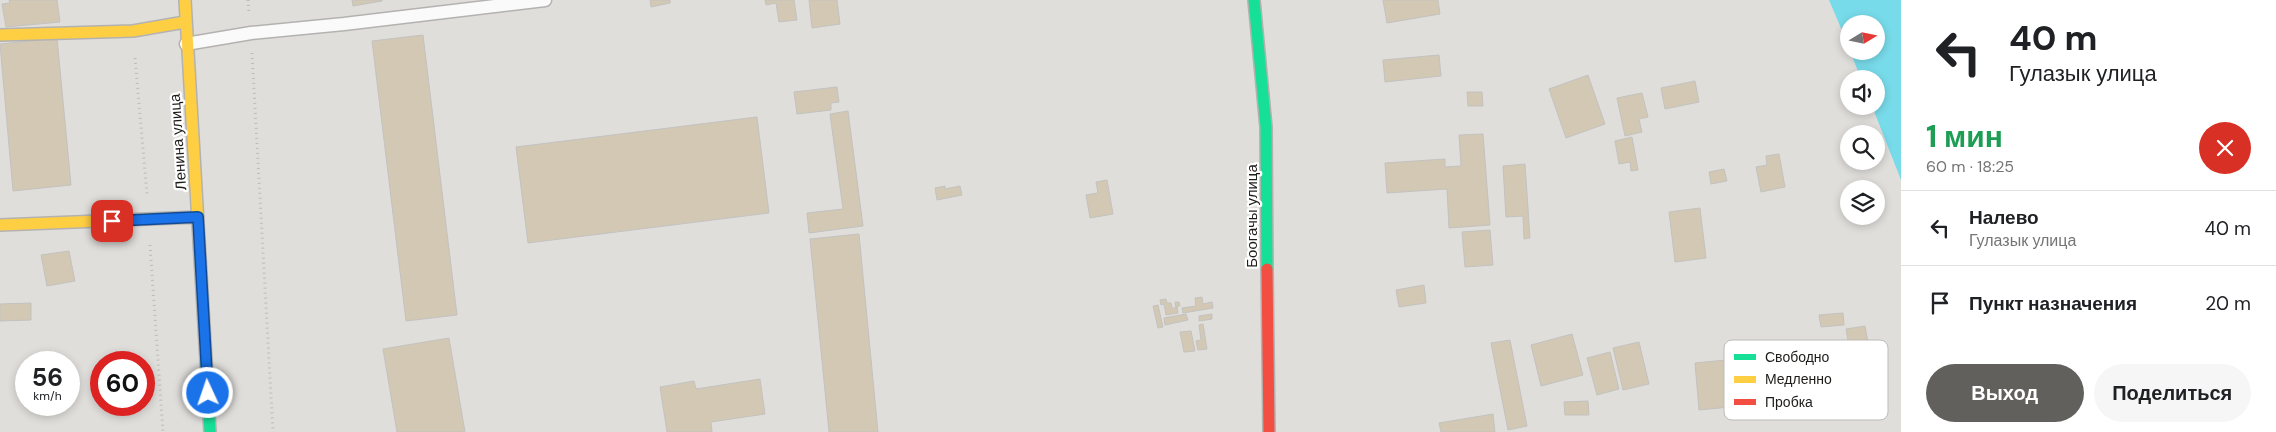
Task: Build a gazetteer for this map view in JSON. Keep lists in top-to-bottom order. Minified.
{"streets":{"street":["Ленина улица","Боогачы улица"]},"legend":["Свободно","Медленно","Пробка"],"north":"right","page":{"turn":["40 m","Гулазык улица"],"heading":["1 мин","60 m · 18:25"],"list":[{"name":"Налево","note":"Гулазык улица","value":"40 m"},{"name":"Пункт назначения","value":"20 m"}],"speed":"56 km/h","limit":"60","buttons":["Выход","Поделиться"]}}
